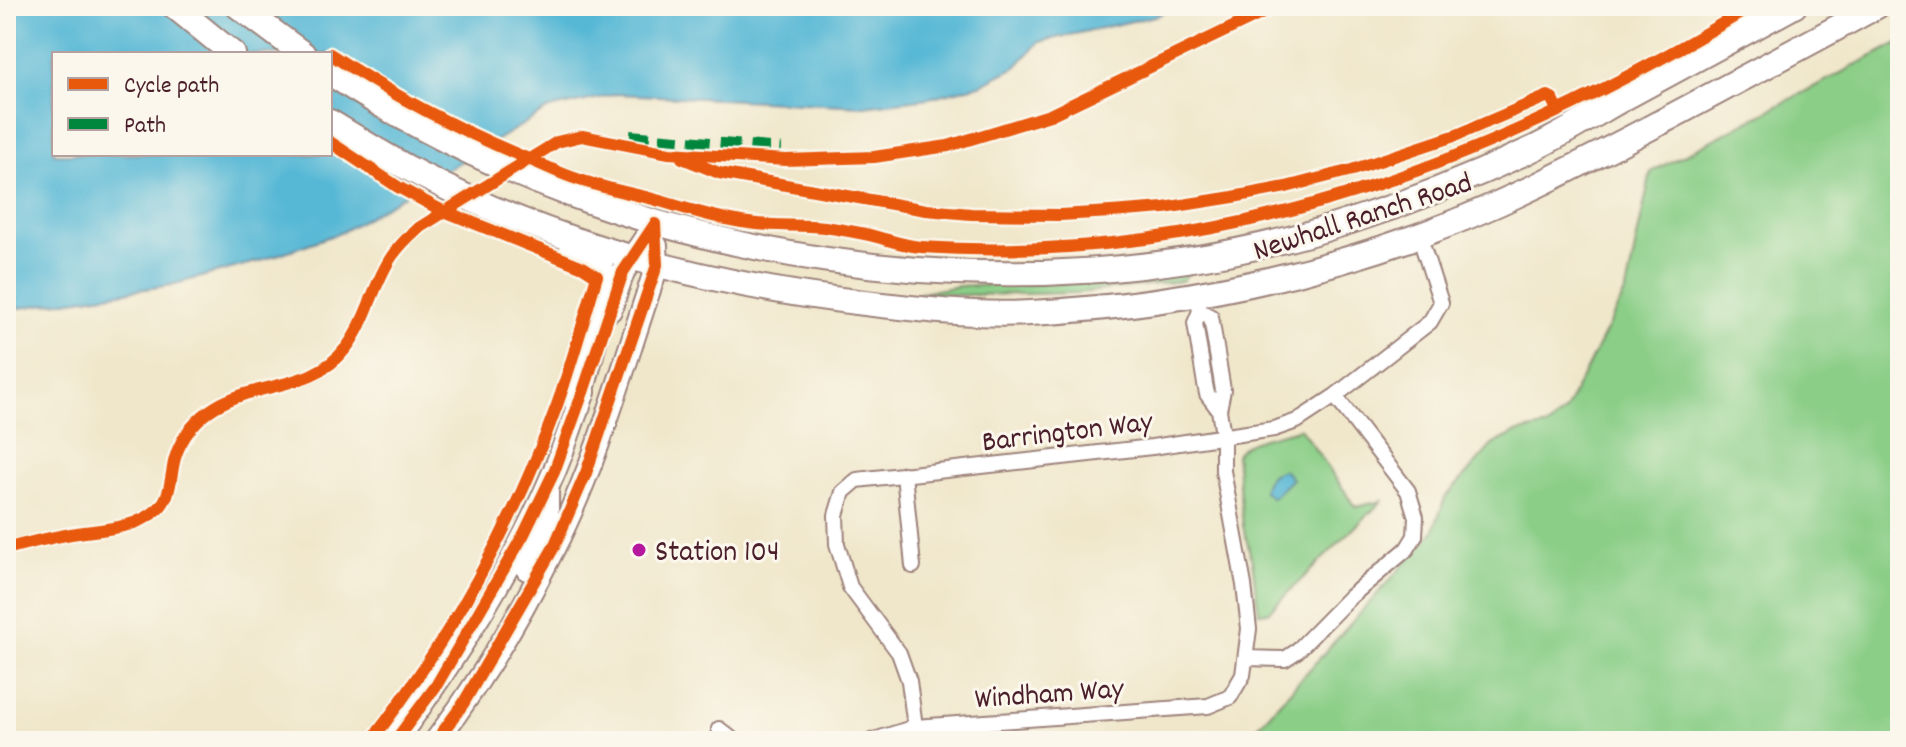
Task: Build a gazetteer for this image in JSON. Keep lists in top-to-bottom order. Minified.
{"streets":{"main road":["Newhall Ranch Road"],"street":["Barrington Way","Windham Way"]},"crossings":[["Newhall Ranch Road","Barrington Way"],["Barrington Way","Windham Way"]],"places":["Station 104"],"legend":["Cycle path","Path"]}
